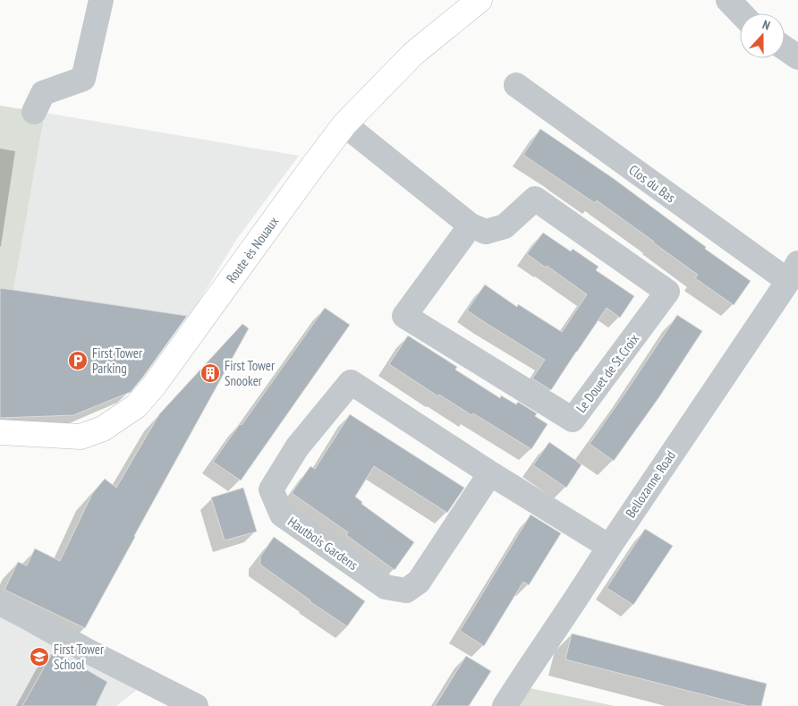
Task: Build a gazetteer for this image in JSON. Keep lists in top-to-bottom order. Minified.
{"streets":{"street":["Clos du Bas","Route ès Nouaux","Le Douet de St.Croix","Bellozanne Road","Hautbois Gardens"]},"crossings":[["Clos du Bas","Bellozanne Road"],["Route ès Nouaux","Le Douet de St.Croix"],["Bellozanne Road","Hautbois Gardens"]],"places":{"parking":["First Tower Parking"],"building":["First Tower Snooker"],"school or university":["First Tower School"]},"north":"top"}
